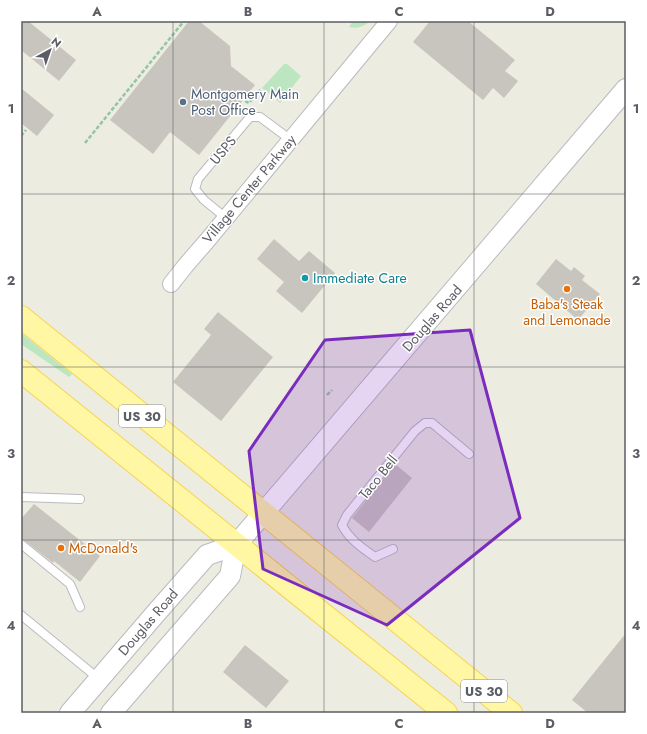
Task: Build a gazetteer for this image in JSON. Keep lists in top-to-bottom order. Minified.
{"streets":{"main road":["US 30"],"street":["Village Center Parkway","Douglas Road"],"lane":["USPS","Taco Bell"]},"crossings":[["USPS","Village Center Parkway"],["Douglas Road","US 30"]],"places":["Montgomery Main Post Office","Immediate Care","Baba's Steak and Lemonade","McDonald's"],"north":"top right","grid":{"columns":["A","B","C","D"],"rows":["1","2","3","4"]}}
